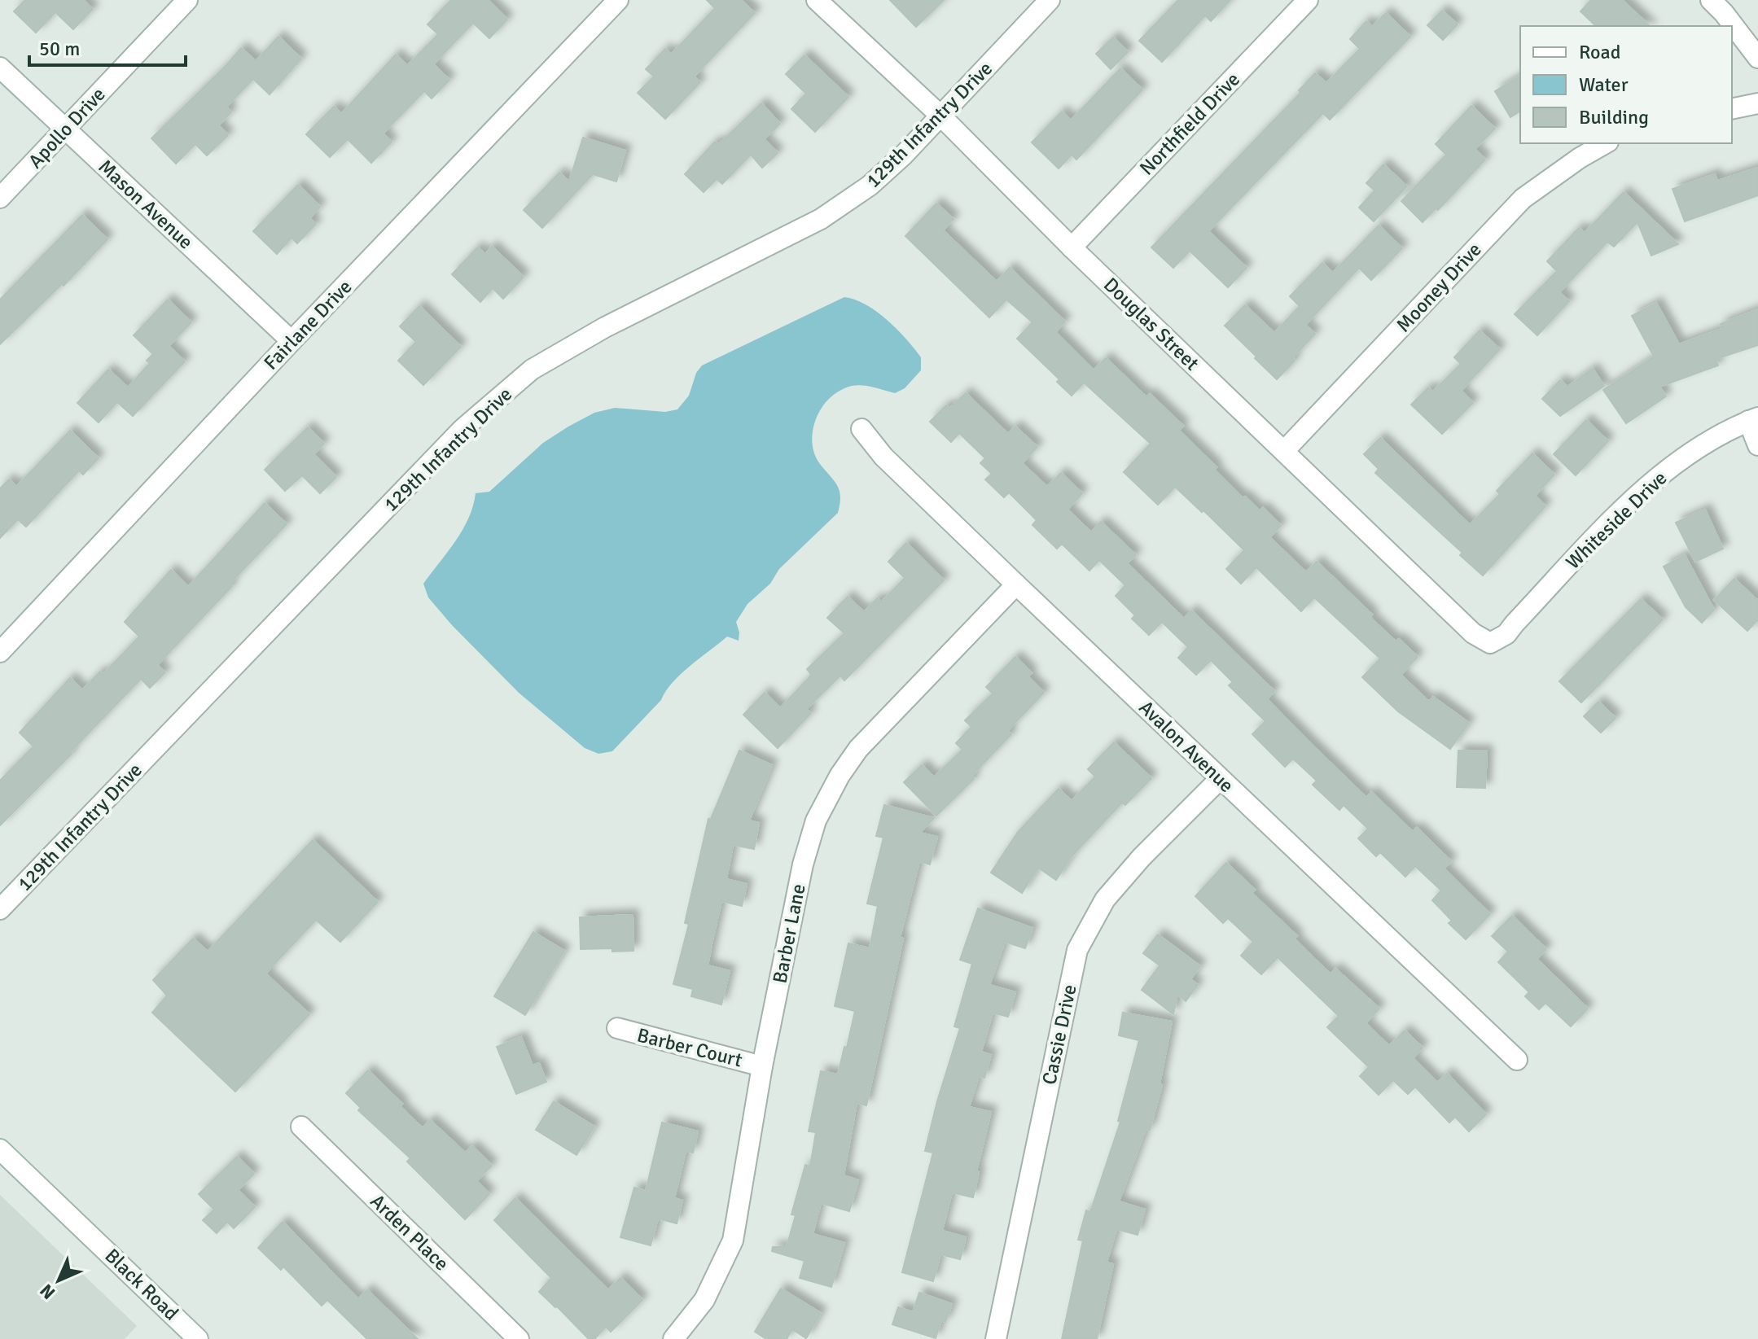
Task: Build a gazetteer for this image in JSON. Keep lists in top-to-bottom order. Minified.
{"streets":{"street":["Northfield Drive","129th Infantry Drive","Apollo Drive","Mason Avenue","Mooney Drive","Douglas Street","Fairlane Drive","Whiteside Drive","Avalon Avenue","Barber Lane","Cassie Drive","Barber Court","Arden Place","Black Road"]},"crossings":[["Northfield Drive","Douglas Street"],["129th Infantry Drive","Douglas Street"],["Apollo Drive","Mason Avenue"],["Mason Avenue","Fairlane Drive"],["Mooney Drive","Douglas Street"],["Douglas Street","Whiteside Drive"],["Avalon Avenue","Barber Lane"],["Avalon Avenue","Cassie Drive"],["Barber Lane","Barber Court"]],"legend":["Road","Water","Building"],"scale_bar":"50 m","north":"bottom left"}
